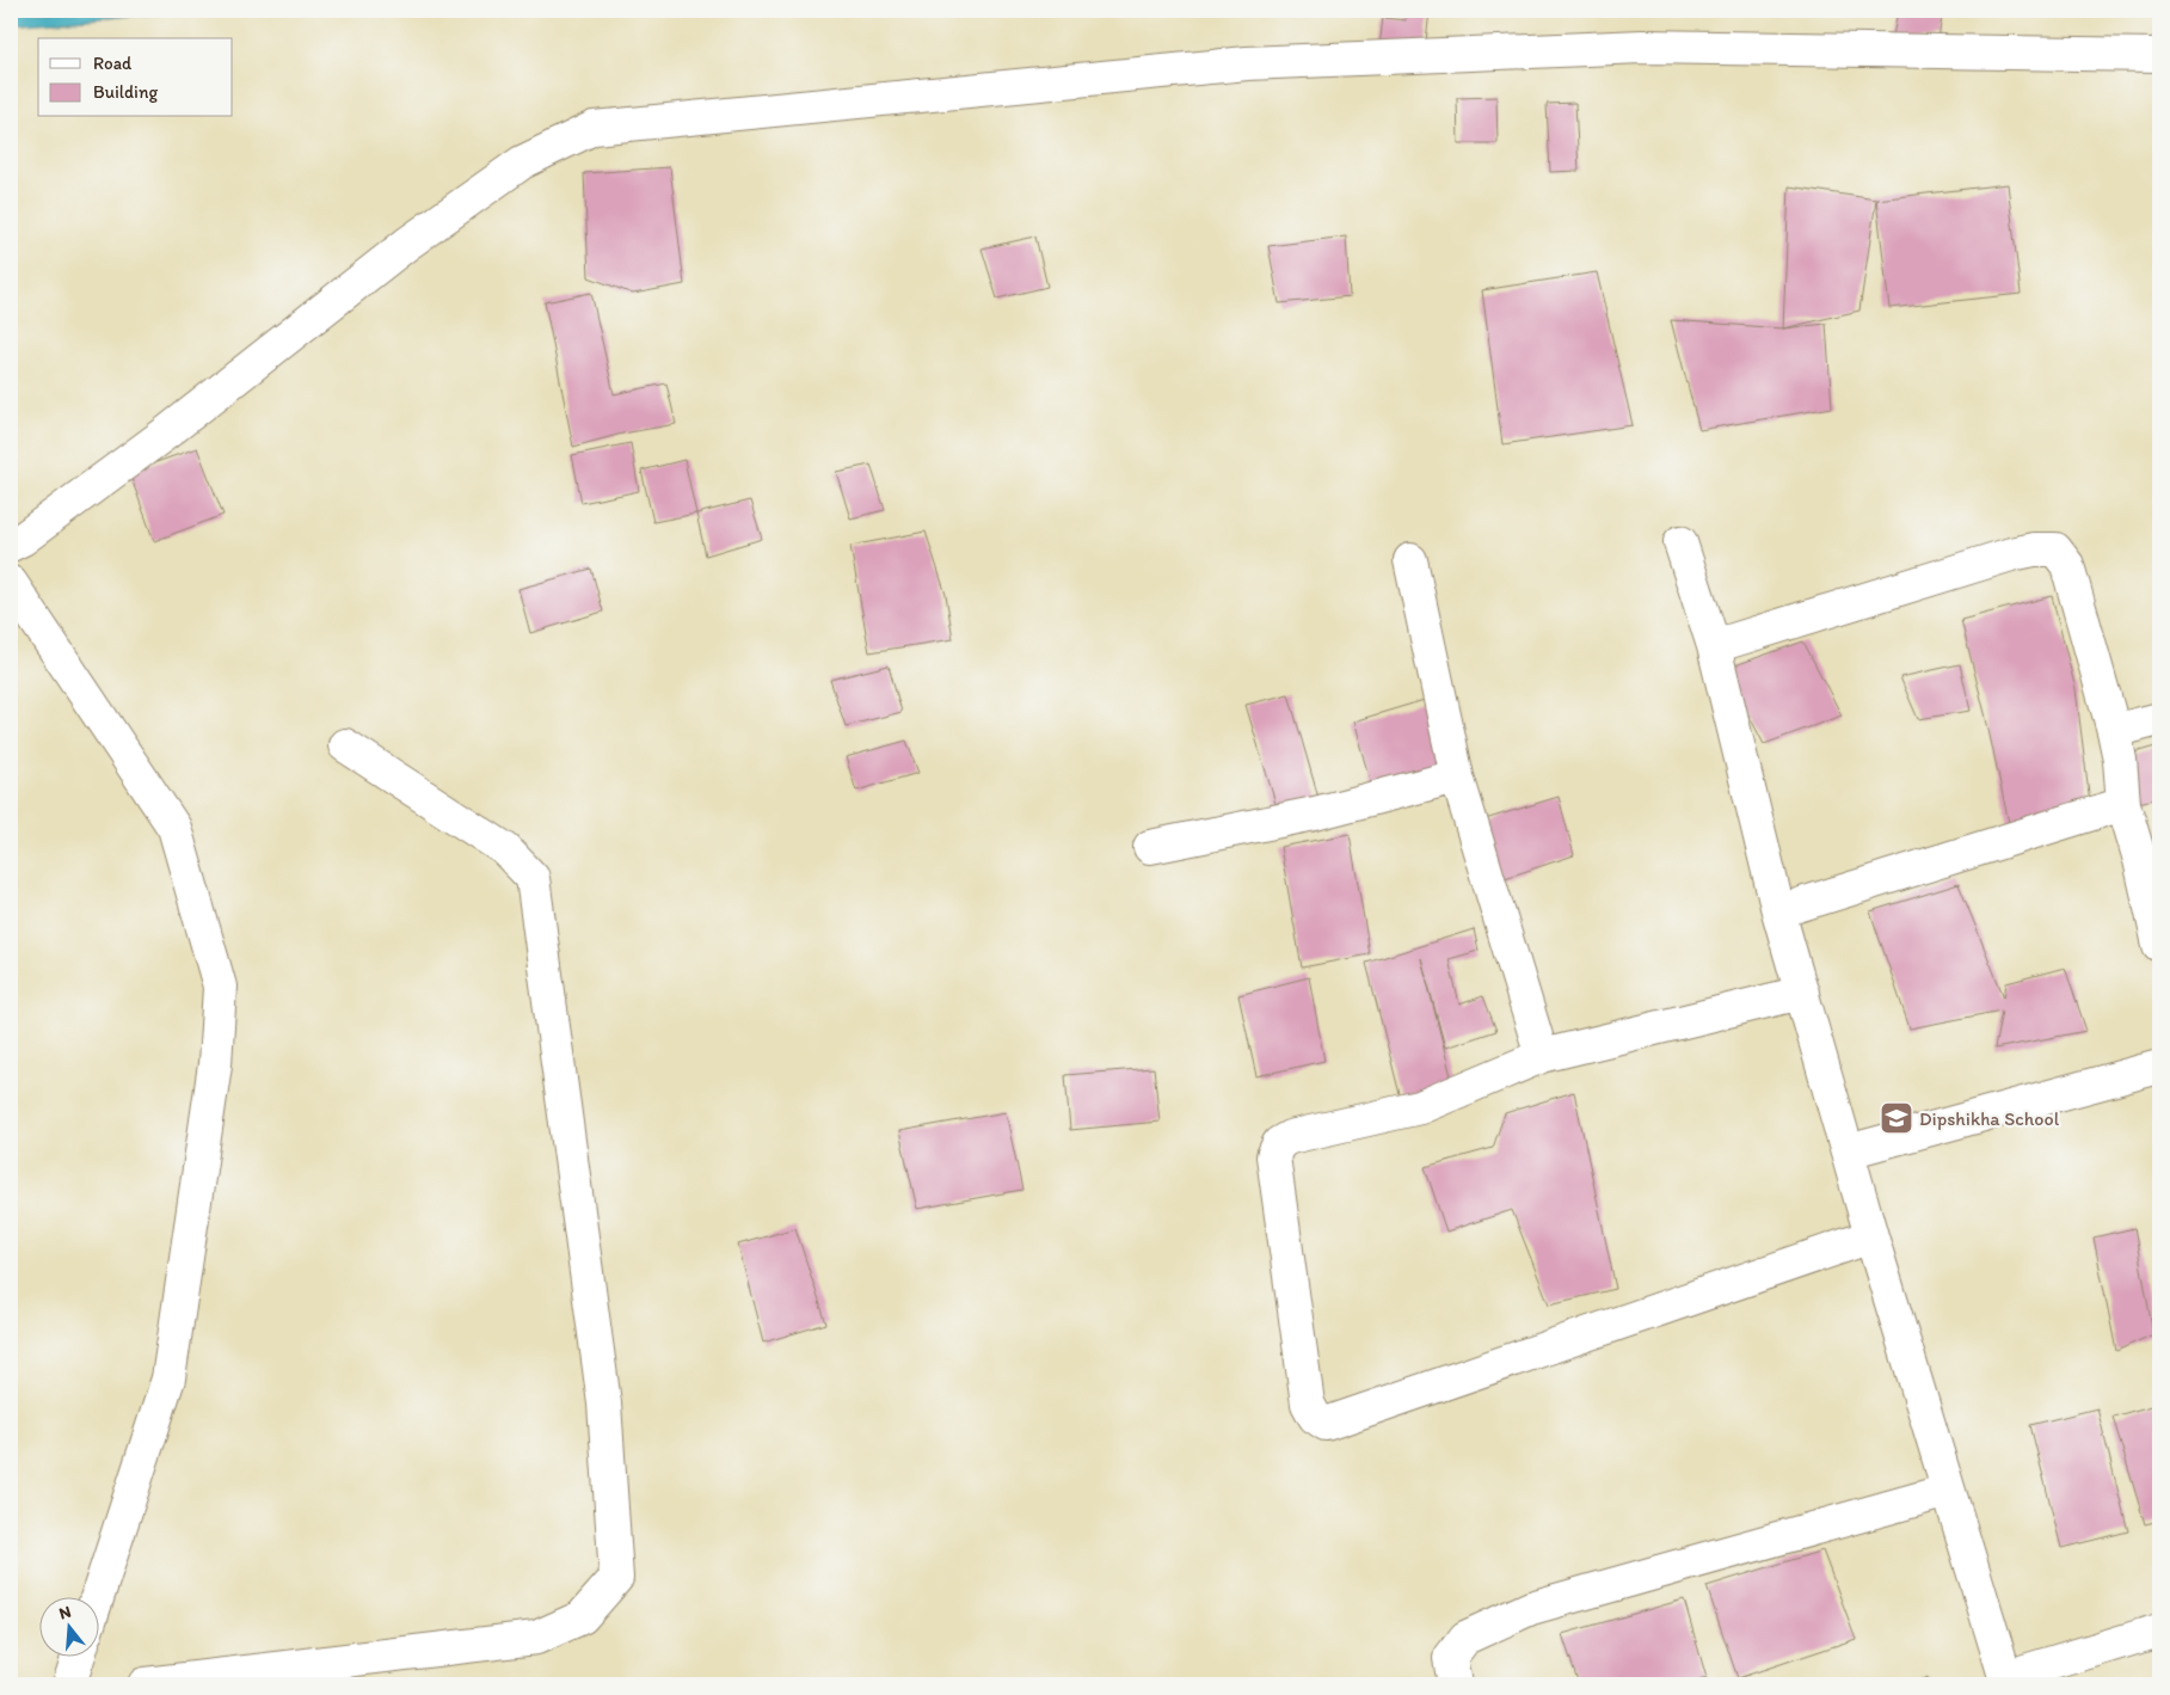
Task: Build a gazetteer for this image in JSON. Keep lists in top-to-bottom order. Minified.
{"places":{"school or university":["Dipshikha School"]},"legend":["Road","Building"],"north":"top"}
